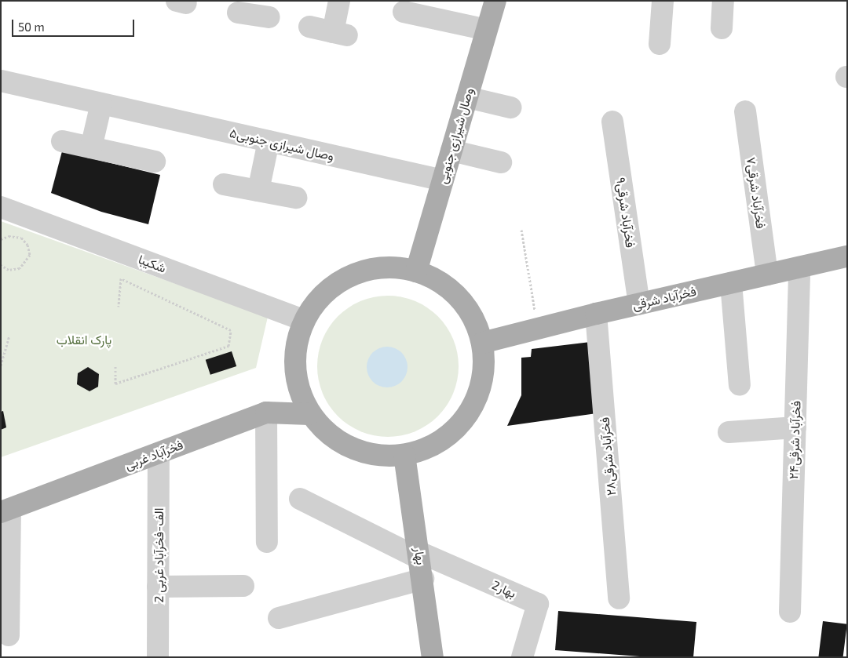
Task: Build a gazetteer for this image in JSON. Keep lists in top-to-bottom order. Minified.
{"streets":{"main road":["وصال شیرازی جنوبی","فخرآباد شرقی","فخرآباد غربی","بهار"],"street":["۵وصال شیرازی جنوبی","فخرآباد شرقی۷","فخرآباد شرقی۹","شکیبا","فخرآباد شرقی۲۴","فخرآباد شرقی۲۸","2 الف-فخرآباد غربی","2بهار"]},"crossings":[["وصال شیرازی جنوبی","۵وصال شیرازی جنوبی"],["فخرآباد شرقی۷","فخرآباد شرقی"],["فخرآباد شرقی۹","فخرآباد شرقی"],["فخرآباد شرقی","فخرآباد شرقی۲۴"],["فخرآباد شرقی","فخرآباد شرقی۲۸"],["فخرآباد غربی","2 الف-فخرآباد غربی"],["بهار","2بهار"]],"parks":["پارک انقلاب"],"scale_bar":"50 m"}
